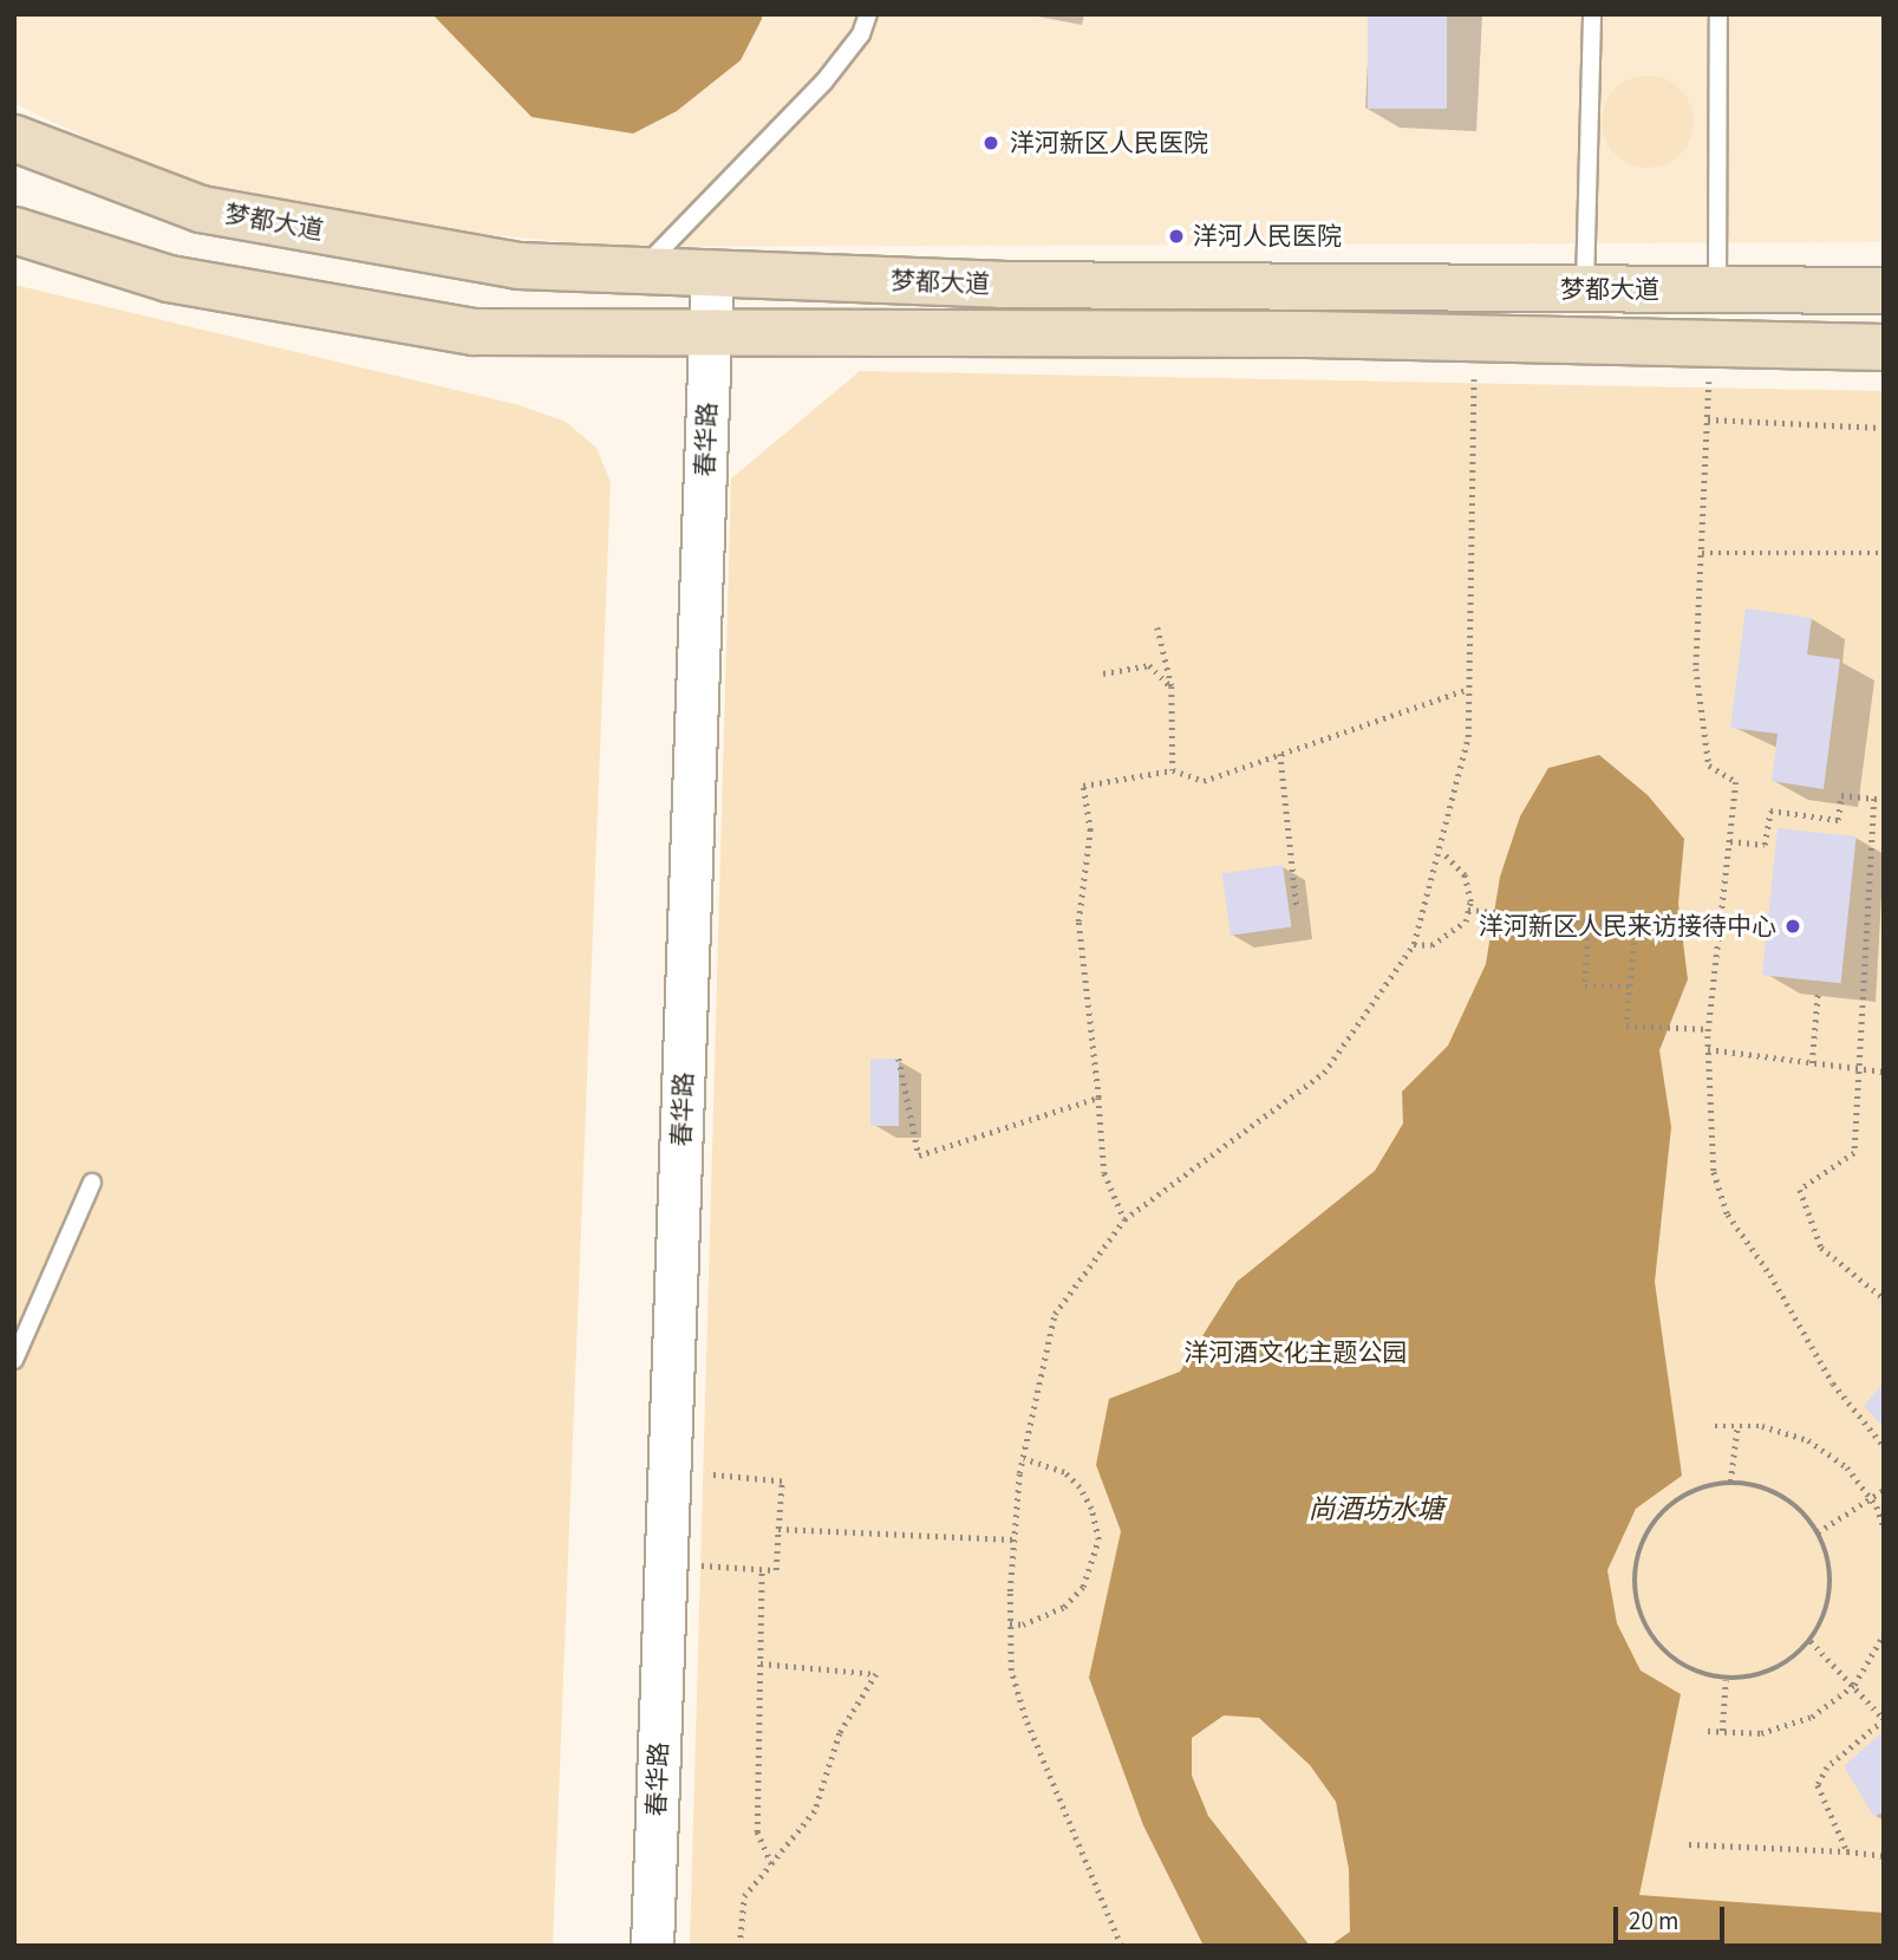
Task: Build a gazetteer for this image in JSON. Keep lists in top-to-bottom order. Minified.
{"streets":{"main road":["梦都大道"],"street":["春华路"]},"crossings":[["梦都大道","春华路"]],"water":["尚酒坊水塘"],"parks":["洋河酒文化主题公园"],"places":["洋河新区人民医院","洋河人民医院","洋河新区人民来访接待中心"],"scale_bar":"20 m"}
